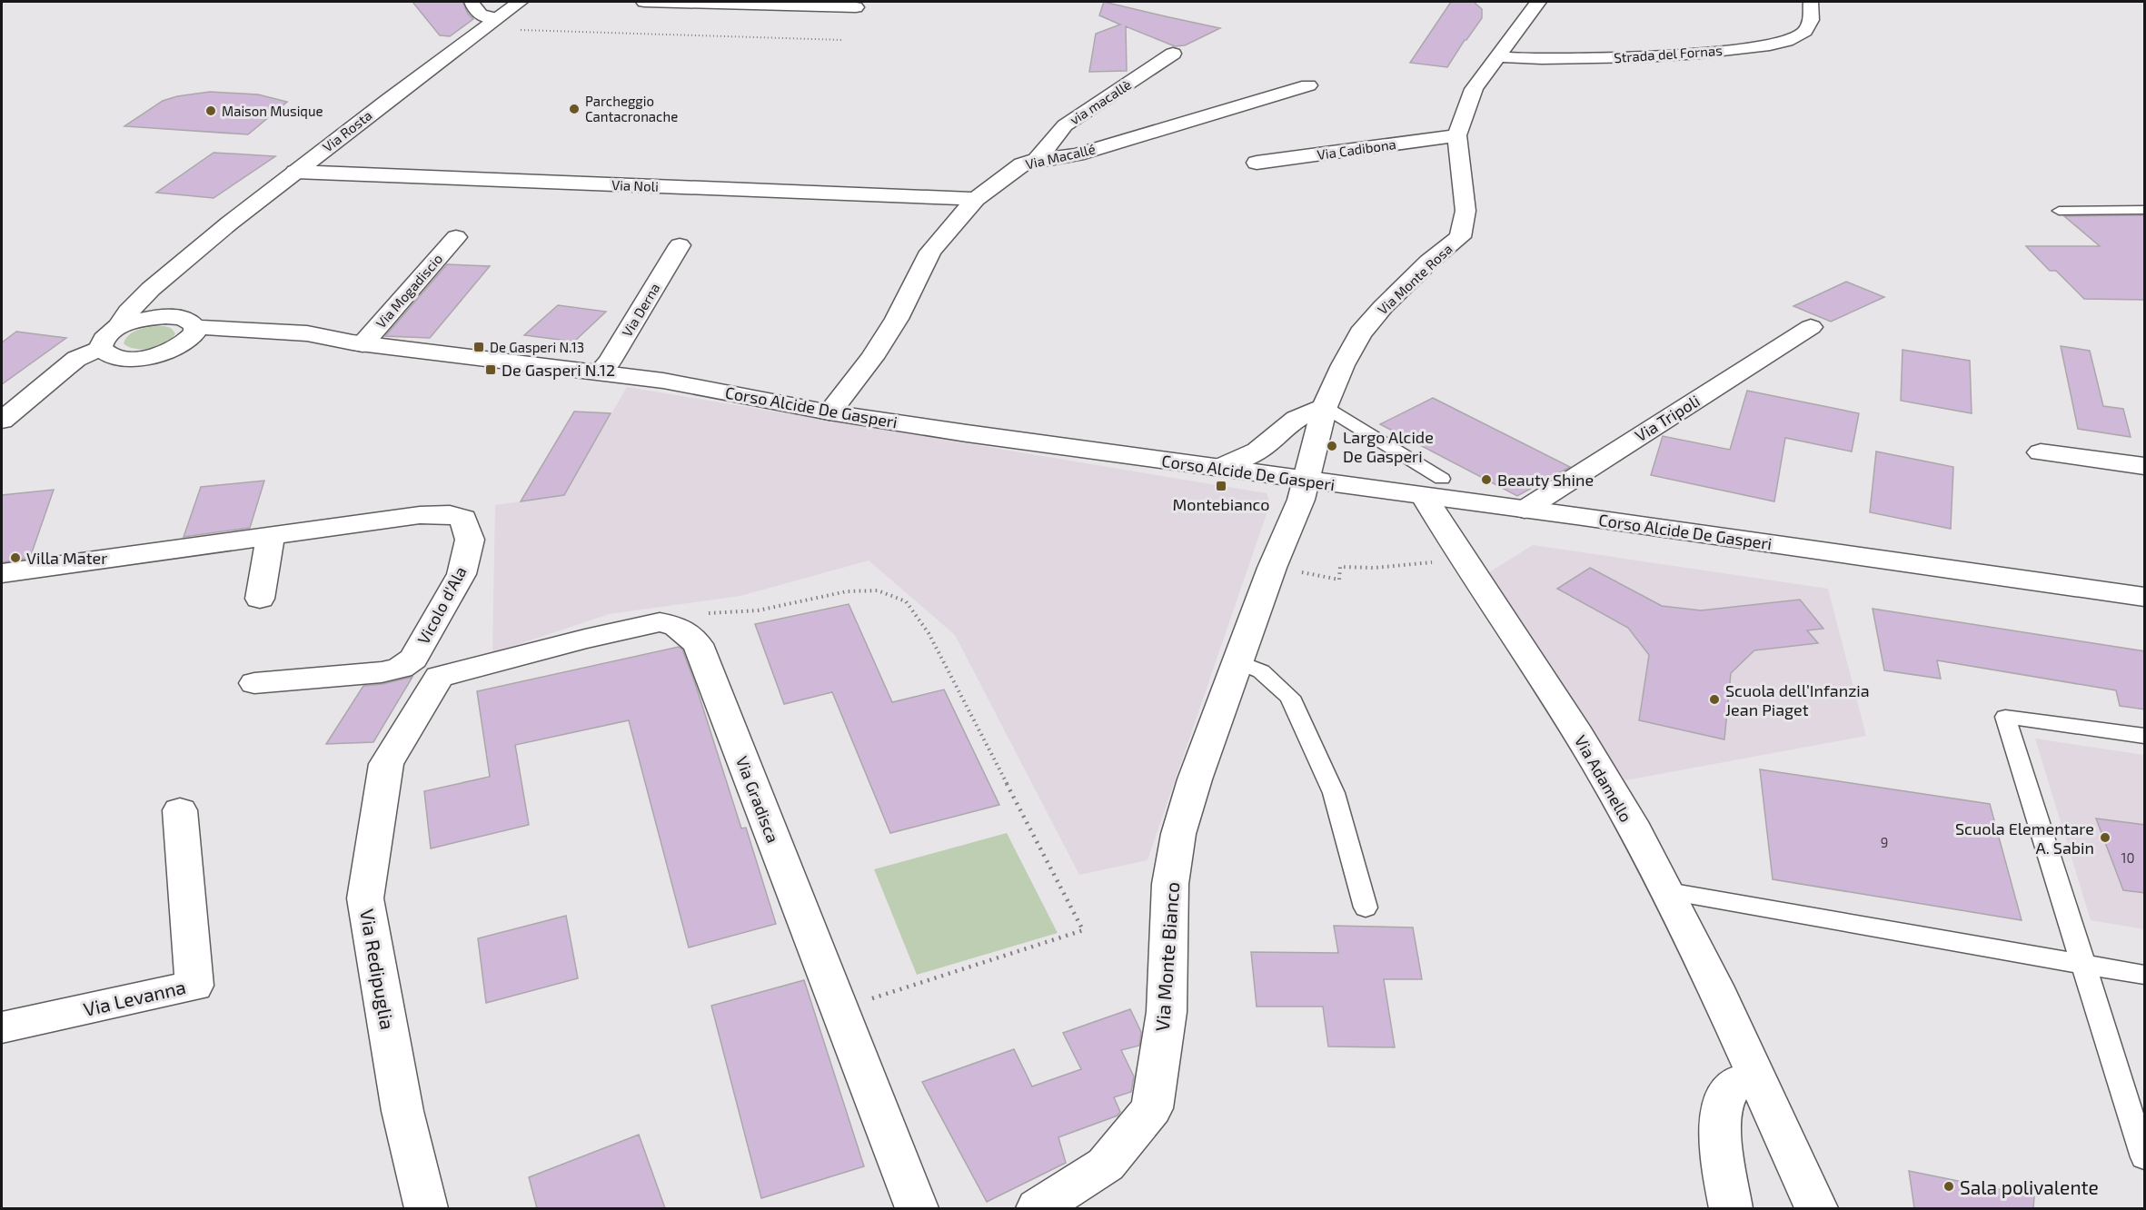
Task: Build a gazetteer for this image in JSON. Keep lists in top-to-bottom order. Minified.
{"streets":{"street":["Strada del Fornas","via macallè","Via Rosta","Via Cadibona","Via Macallé","Via Noli","Via Monte Rosa","Via Mogadiscio","Via Derna","Corso Alcide De Gasperi","Via Tripoli","Vicolo d'Ala","Via Adamello","Via Gradisca","Via Monte Bianco","Via Redipuglia","Via Levanna"]},"crossings":[["Strada del Fornas","Via Monte Rosa"],["via macallè","Via Macallé"],["Via Rosta","Via Noli"],["Via Rosta","Corso Alcide De Gasperi"],["Via Cadibona","Via Monte Rosa"],["Via Macallé","Via Noli"],["Via Macallé","Corso Alcide De Gasperi"],["Via Mogadiscio","Corso Alcide De Gasperi"],["Via Derna","Corso Alcide De Gasperi"],["Corso Alcide De Gasperi","Via Tripoli"],["Corso Alcide De Gasperi","Via Adamello"],["Corso Alcide De Gasperi","Via Monte Bianco"],["Via Gradisca","Via Redipuglia"]],"places":{"other":["Parcheggio Cantacronache","Maison Musique","Largo Alcide De Gasperi","Beauty Shine","Villa Mater","Scuola dell’Infanzia Jean Piaget","Scuola Elementare A. Sabin","Sala polivalente"],"transit":["De Gasperi N.13","De Gasperi N.12","Montebianco"]},"house_numbers":["9","10"]}
